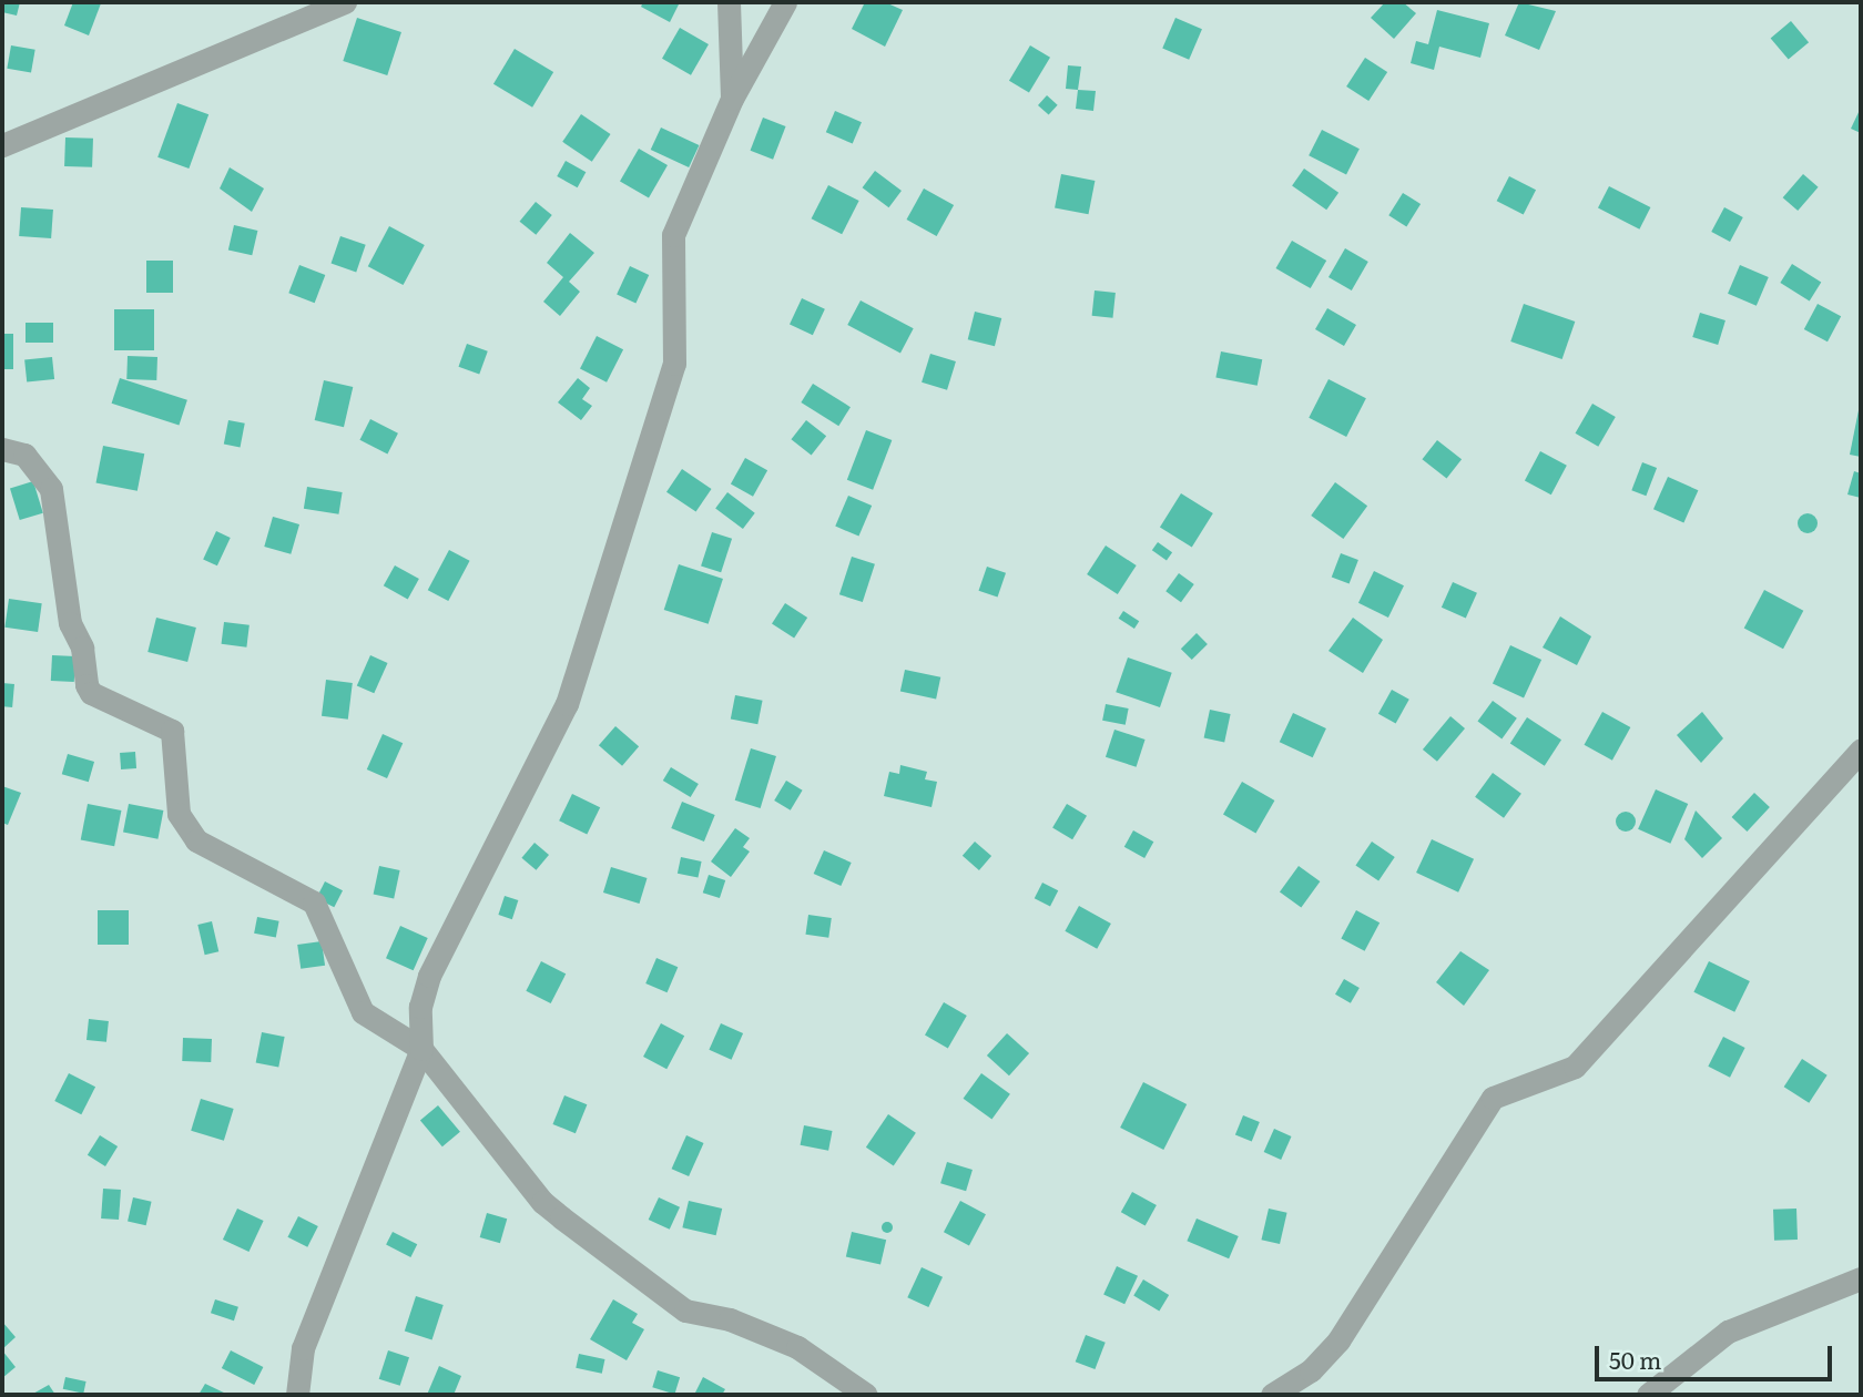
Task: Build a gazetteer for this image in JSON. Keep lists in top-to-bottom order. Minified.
{"scale_bar":"50 m"}
